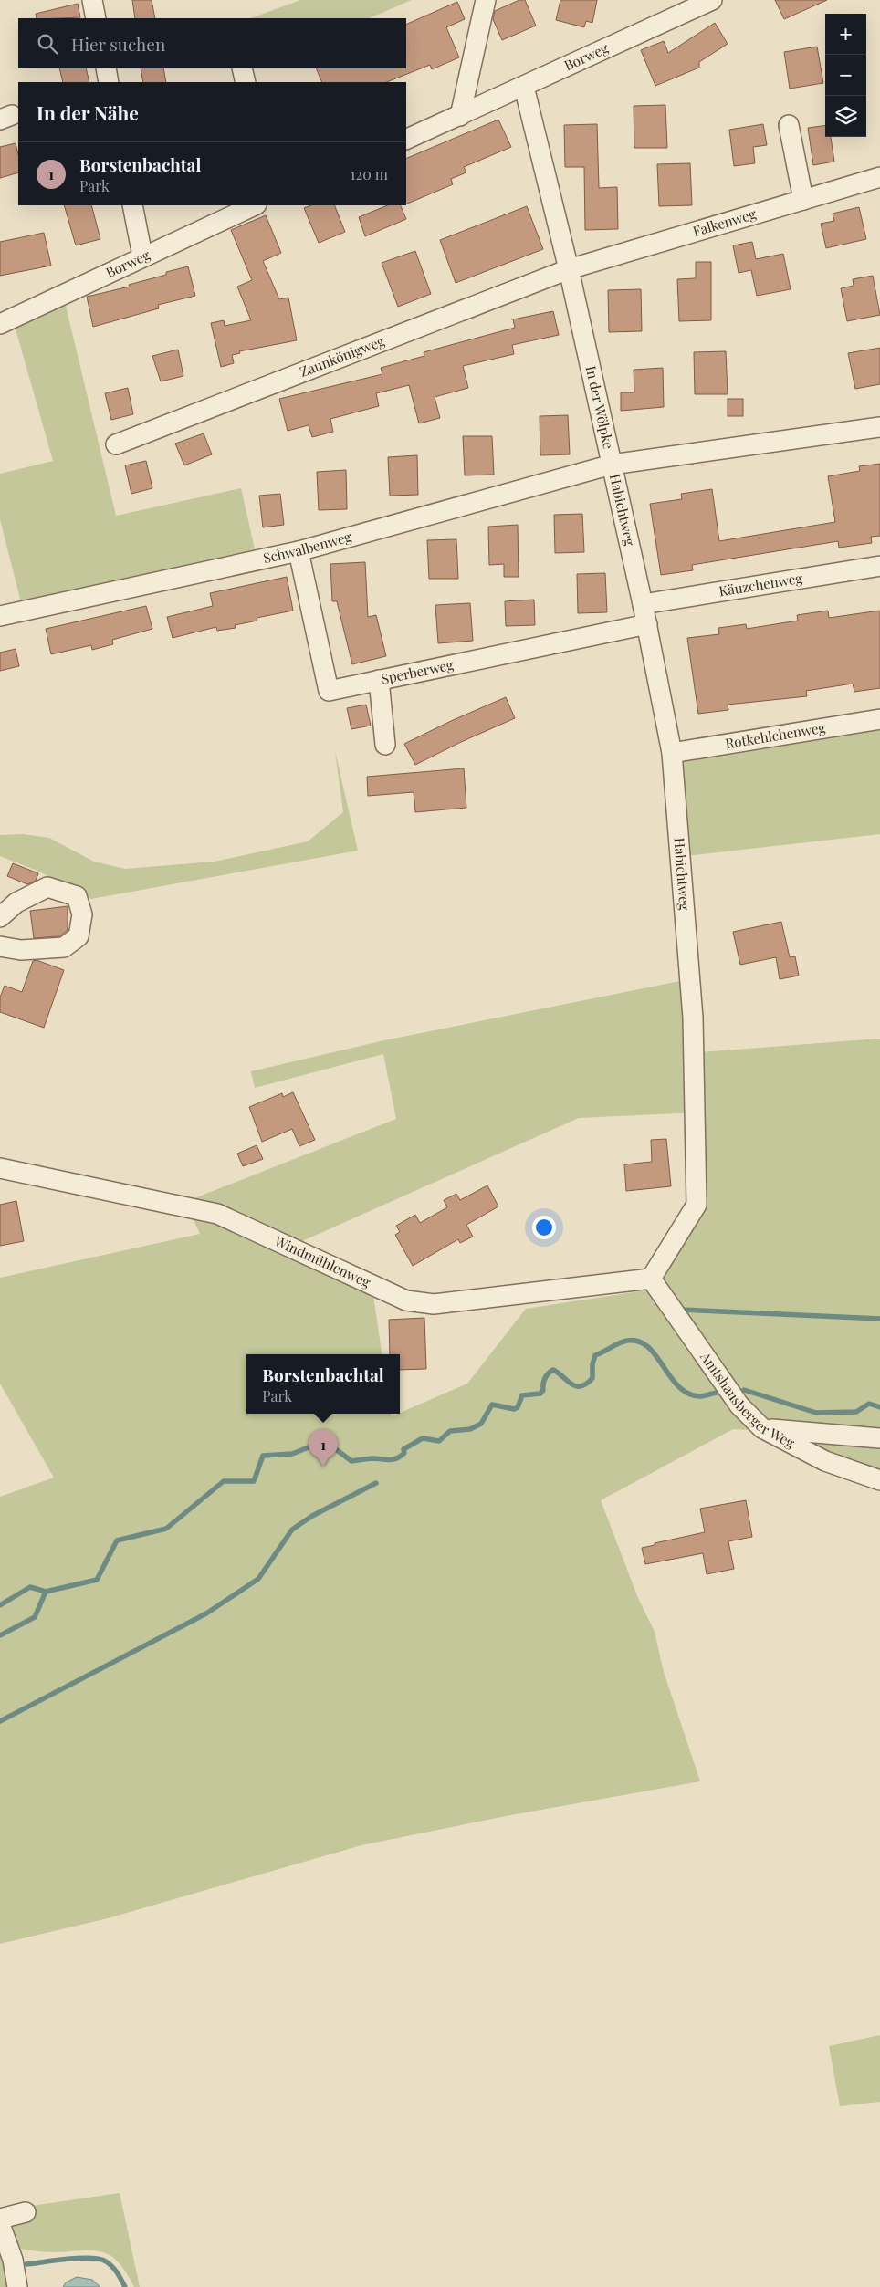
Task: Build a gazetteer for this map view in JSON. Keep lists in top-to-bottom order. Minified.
{"streets":{"street":["Borweg","Falkenweg","Zaunkönigweg","In der Wölpke","Habichtweg","Schwalbenweg","Käuzchenweg","Sperberweg","Rotkehlchenweg","Windmühlenweg","Amtshausberger Weg"]},"crossings":[["Borweg","In der Wölpke"],["Falkenweg","Zaunkönigweg"],["Falkenweg","In der Wölpke"],["Zaunkönigweg","In der Wölpke"],["In der Wölpke","Habichtweg"],["In der Wölpke","Schwalbenweg"],["Habichtweg","Schwalbenweg"],["Habichtweg","Käuzchenweg"],["Habichtweg","Sperberweg"],["Habichtweg","Rotkehlchenweg"],["Habichtweg","Windmühlenweg"],["Habichtweg","Amtshausberger Weg"],["Schwalbenweg","Sperberweg"],["Windmühlenweg","Amtshausberger Weg"]],"page":{"map_buttons":["+","−"],"search":"Hier suchen","heading":"In der Nähe","list":[{"mark":"1","name":"Borstenbachtal","note":"Park","value":"120 m"}],"popup":["Borstenbachtal","Park"],"pins":"1"}}
